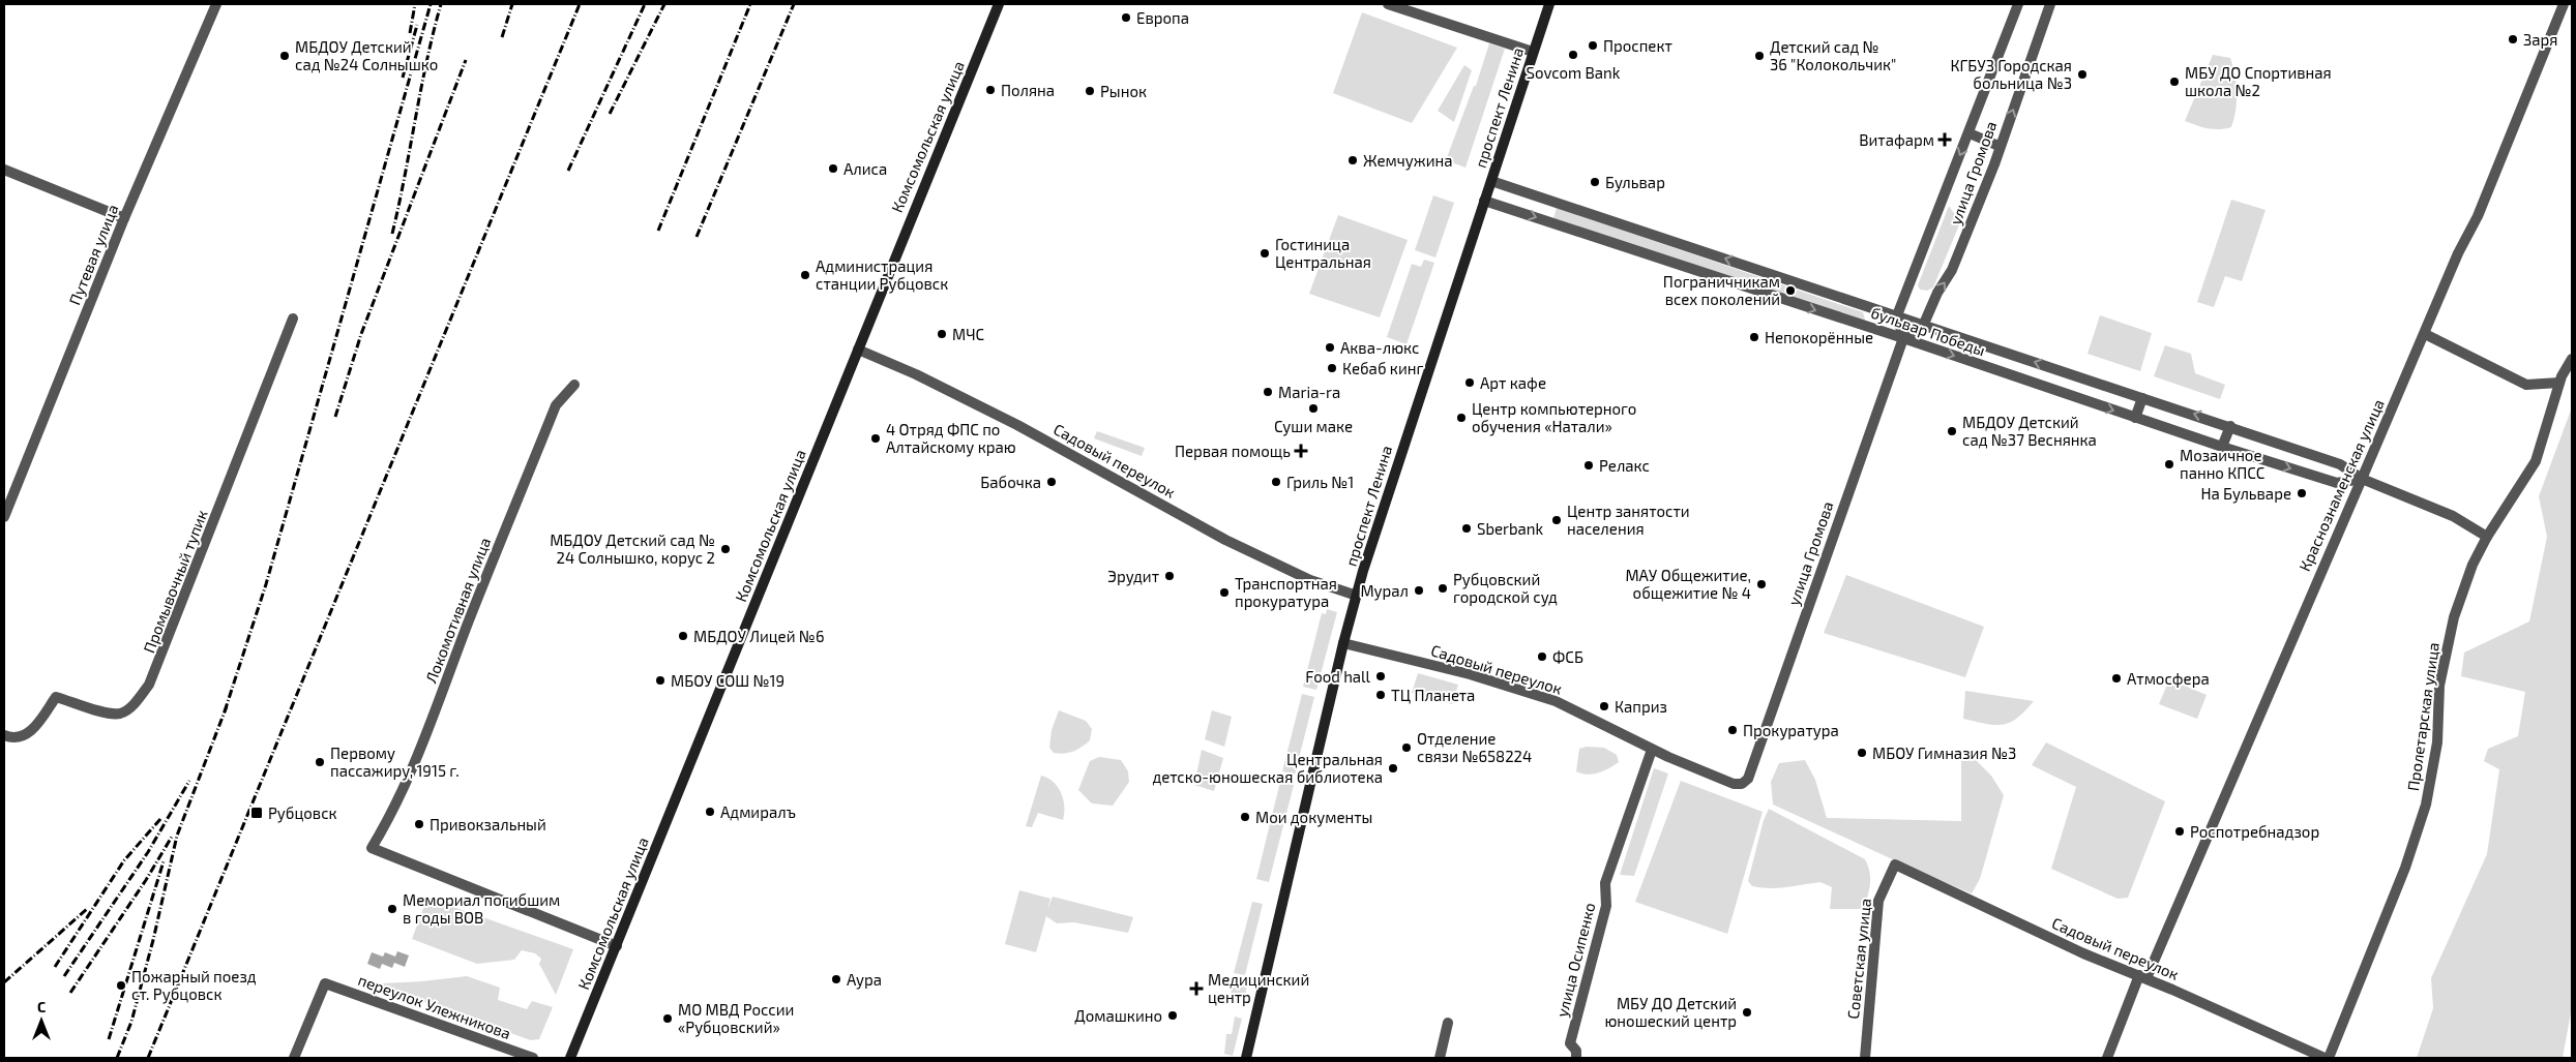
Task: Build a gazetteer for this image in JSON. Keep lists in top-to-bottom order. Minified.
{"streets":{"main road":["проспект Ленина","Комсомольская улица"],"street":["улица Громова","Путевая улица","бульвар Победы","Садовый переулок","Краснознаменская улица","Промывочный тупик","Локомотивная улица","Пролетарская улица","Советская улица","улица Осипенко","переулок Улежникова"]},"crossings":[["проспект Ленина","бульвар Победы"],["проспект Ленина","Садовый переулок"],["Комсомольская улица","Садовый переулок"],["Комсомольская улица","Локомотивная улица"],["улица Громова","бульвар Победы"],["улица Громова","Садовый переулок"],["бульвар Победы","Краснознаменская улица"],["бульвар Победы","Пролетарская улица"],["Садовый переулок","Краснознаменская улица"],["Садовый переулок","Советская улица"],["Садовый переулок","улица Осипенко"]],"places":{"other":["Европа","Заря","Проспект","Sovcom Bank","МБДОУ Детский сад №24 Солнышко","Детский сад № 36 \"Колокольчик\"","КГБУЗ Городская больница №3","МБУ ДО Спортивная школа №2","Поляна","Рынок","Жемчужина","Алиса","Бульвар","Гостиница Центральная","Администрация станции Рубцовск","Пограничникам всех поколений","МЧС","Непокорённые","Аква-люкс","Кебаб кинг","Арт кафе","Maria-ra","Суши маке","Центр компьютерного обучения «Натали»","МБДОУ Детский сад №37 Веснянка","4 Отряд ФПС по Алтайскому краю","Мозаичное панно КПСС","Релакс","Бабочка","Гриль №1","На Бульваре","Центр занятости населения","Sberbank","МБДОУ Детский сад № 24 Солнышко, корус 2","Эрудит","МАУ Общежитие, общежитие № 4","Рубцовский городской суд","Мурал","Транспортная прокуратура","МБДОУ Лицей №6","ФСБ","Food hall","Атмосфера","МБОУ СОШ №19","ТЦ Планета","Каприз","Прокуратура","Отделение связи №658224","МБОУ Гимназия №3","Первому пассажиру, 1915 г.","Центральная детско-юношеская библиотека","Адмиралъ","Мои документы","Привокзальный","Роспотребнадзор","Мемориал погибшим в годы ВОВ","Аура","Пожарный поезд ст. Рубцовск","МБУ ДО Детский юношеский центр","Домашкино","МО МВД России «Рубцовский»"],"health":["Витафарм","Первая помощь","Медицинский центр"],"transit":["Рубцовск"]},"north":"top"}
